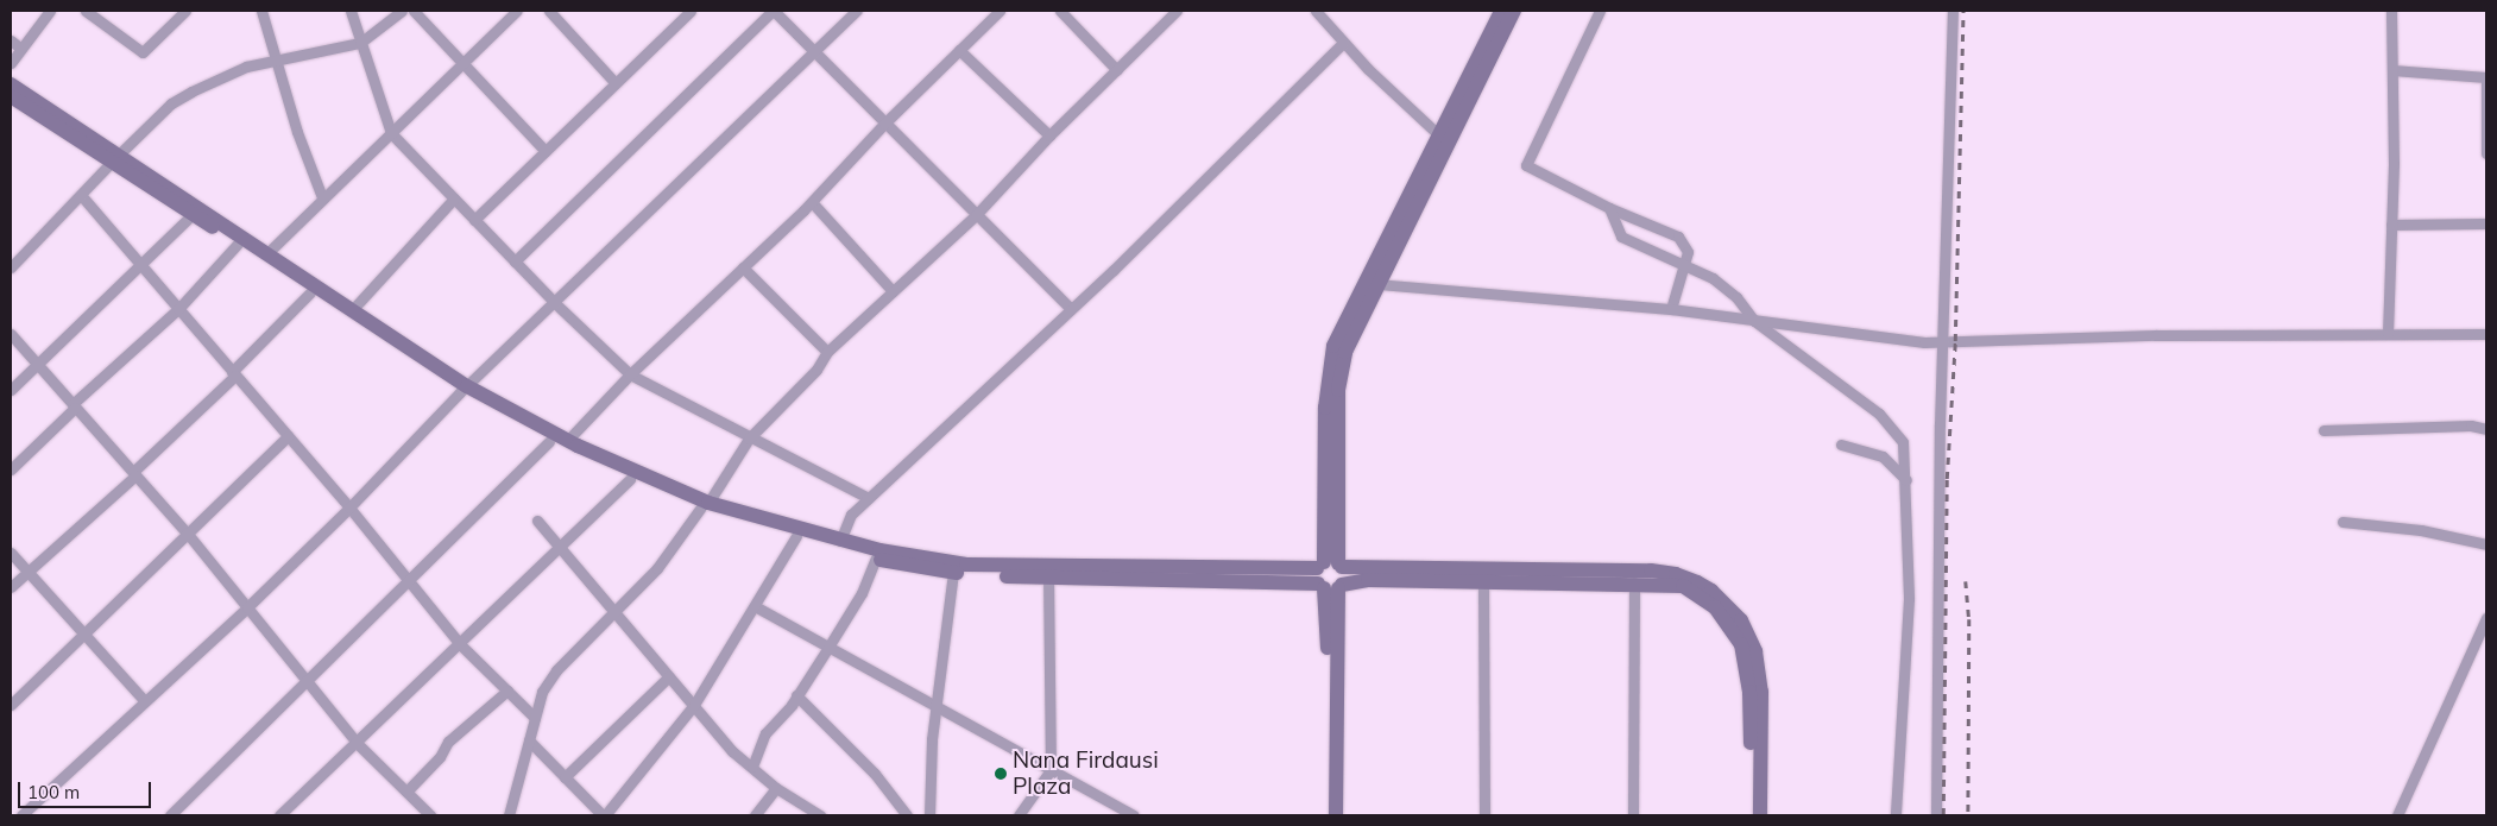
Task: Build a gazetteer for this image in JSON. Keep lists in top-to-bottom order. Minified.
{"places":["Nana Firdausi Plaza"],"scale_bar":"100 m"}
